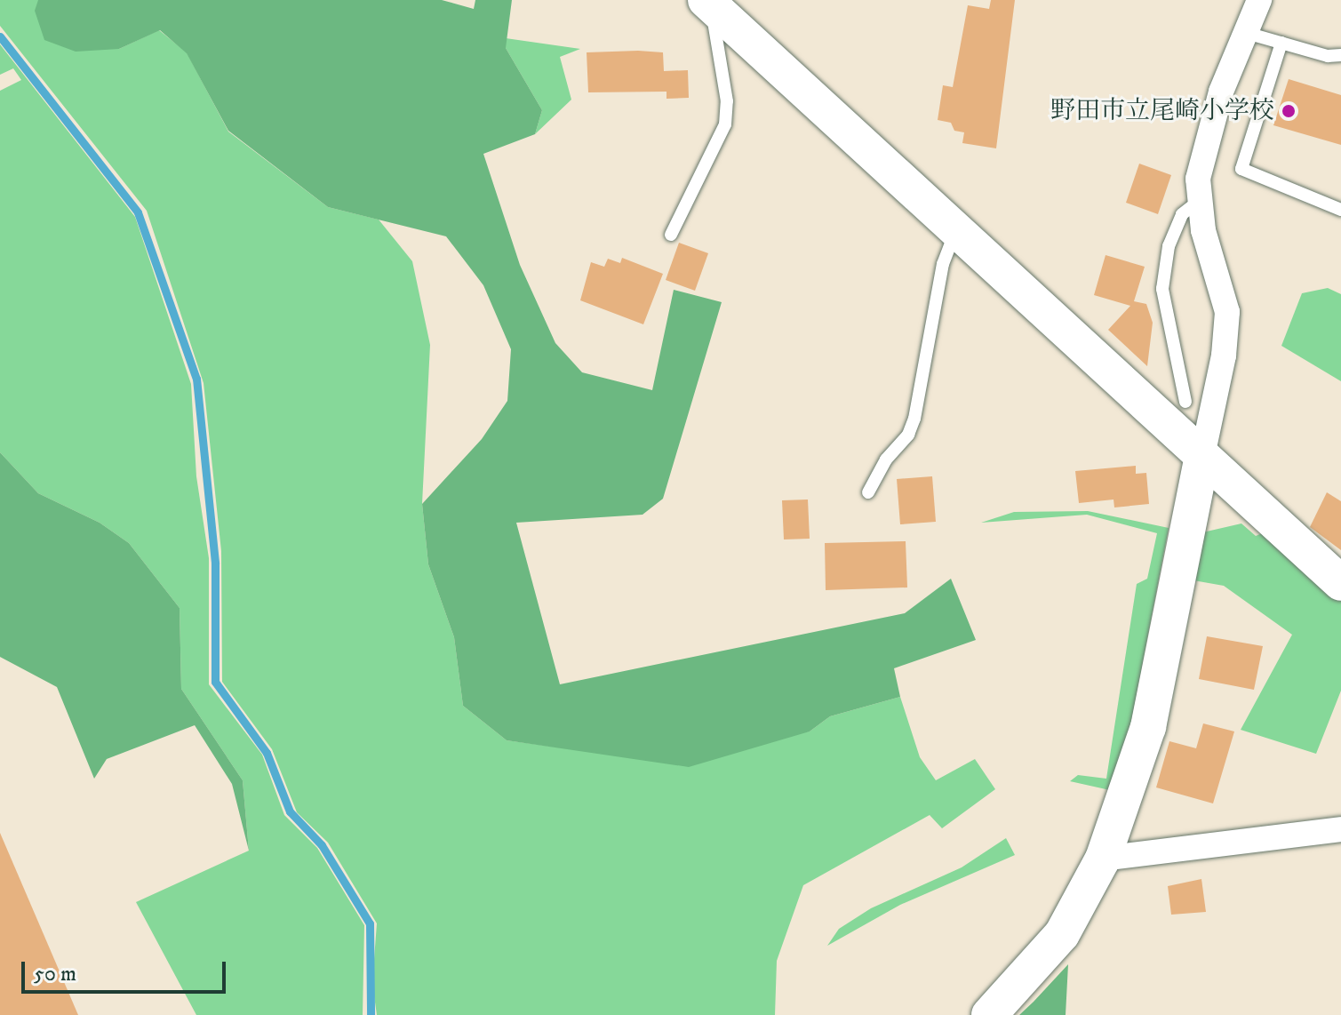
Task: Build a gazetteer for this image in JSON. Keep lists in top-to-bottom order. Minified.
{"places":["野田市立尾崎小学校"],"scale_bar":"50 m"}
